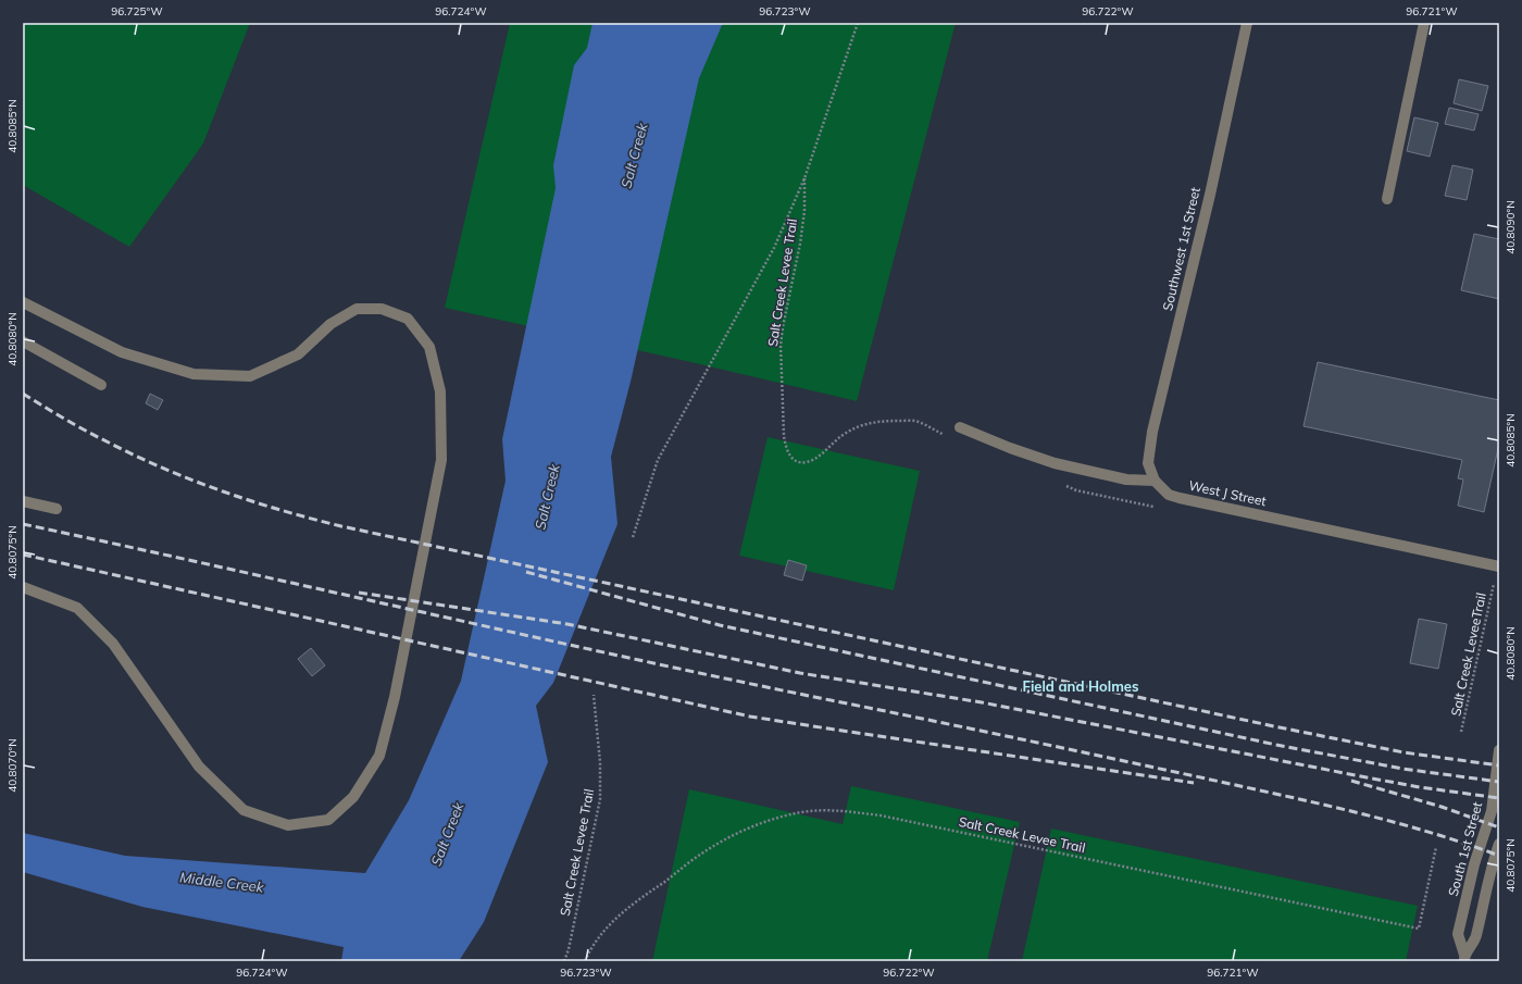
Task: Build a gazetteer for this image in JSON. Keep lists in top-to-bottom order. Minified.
{"streets":{"street":["Southwest 1st Street","West J Street","South 1st Street"],"path":["Salt Creek Levee Trail","Salt Creek LeveeTrail"]},"crossings":[["Southwest 1st Street","West J Street"]],"districts":["Field and Holmes"],"water":["Salt Creek","Middle Creek"],"coordinates":["96.725°W","96.724°W","96.723°W","96.722°W","96.721°W","40.8085°N","40.8090°N","40.8080°N","40.8075°N","40.8070°N"]}
